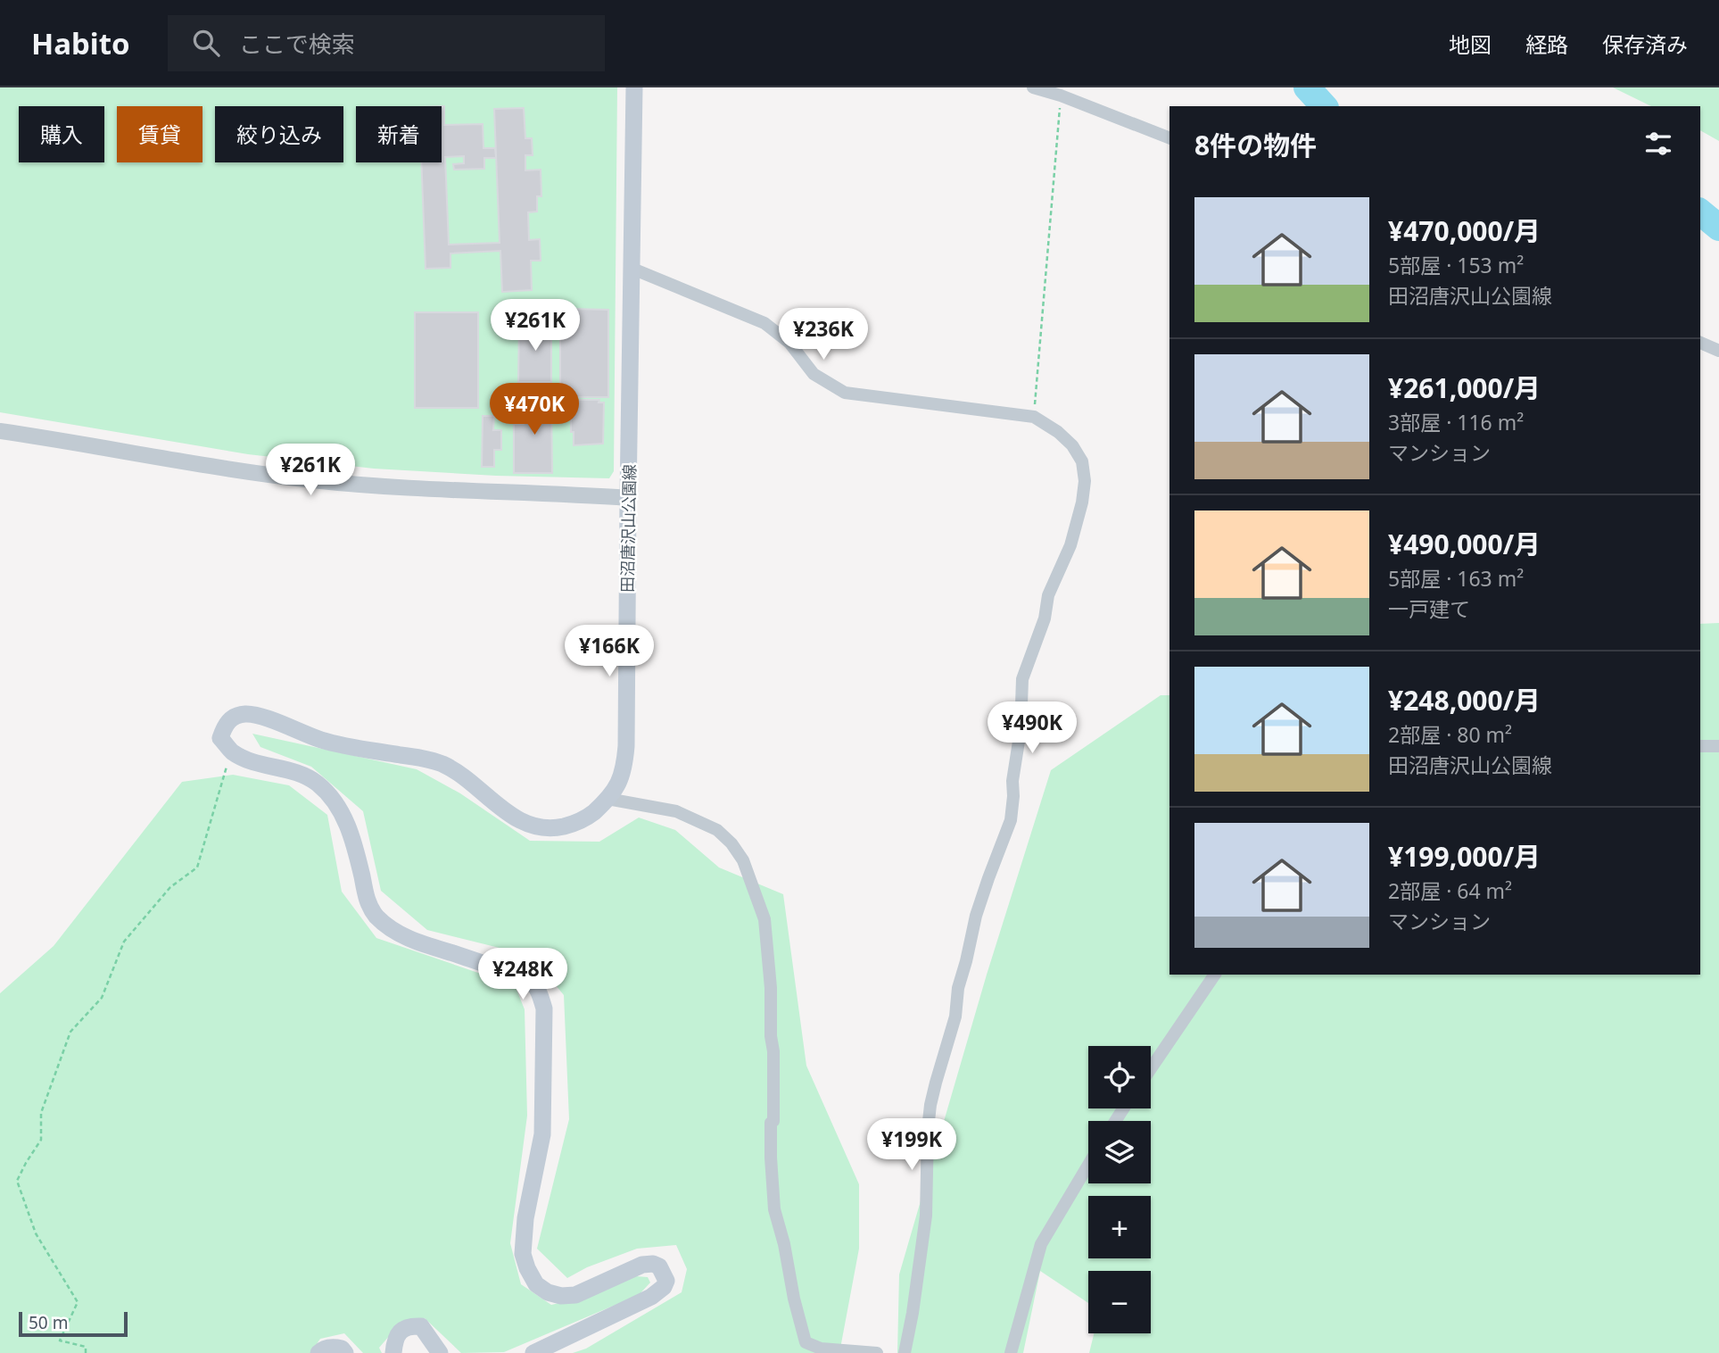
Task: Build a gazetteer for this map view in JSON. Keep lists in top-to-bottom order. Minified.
{"streets":{"main road":["田沼唐沢山公園線"]},"scale_bar":"50 m","page":{"header":"Habito","search":"ここで検索","nav":["地図","経路","保存済み"],"chip":["購入","賃貸","絞り込み","新着"],"heading":"8件の物件","list":[{"name":"¥470,000/月","note":"5部屋 · 153 m² · 田沼唐沢山公園線"},{"name":"¥261,000/月","note":"3部屋 · 116 m² · マンション"},{"name":"¥490,000/月","note":"5部屋 · 163 m² · 一戸建て"},{"name":"¥248,000/月","note":"2部屋 · 80 m² · 田沼唐沢山公園線"},{"name":"¥199,000/月","note":"2部屋 · 64 m² · マンション"}],"price":["¥261K","¥236K","¥470K","¥261K","¥166K","¥490K","¥248K","¥199K"],"map_buttons":["+","−"],"scale":"50 m"}}
